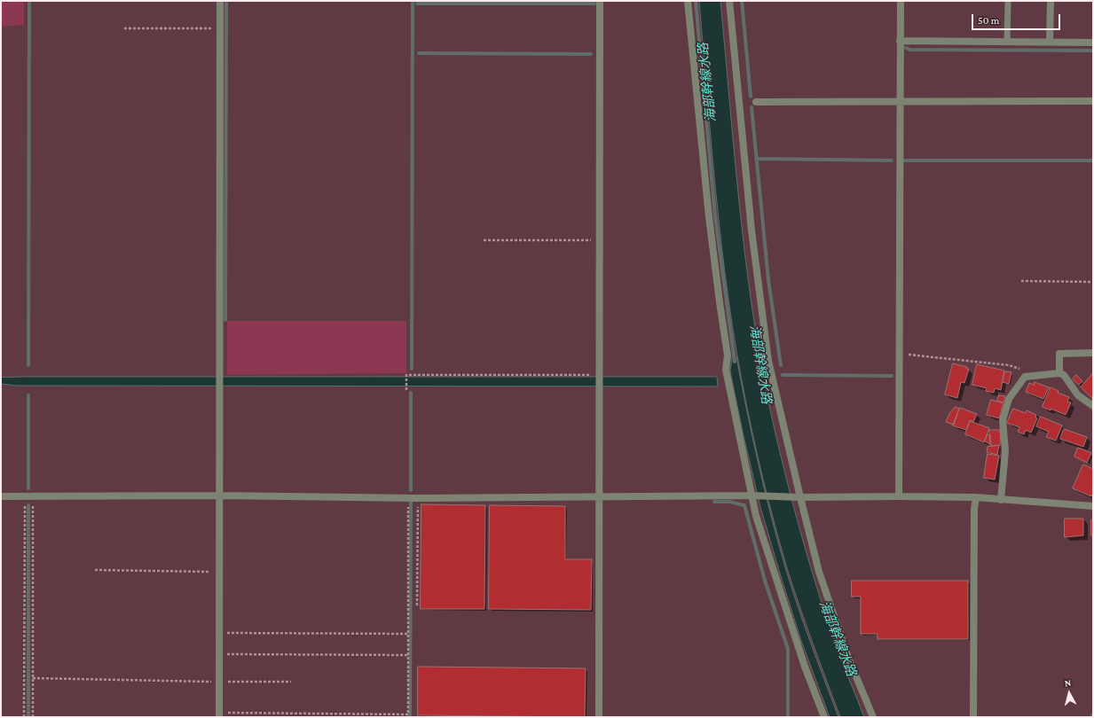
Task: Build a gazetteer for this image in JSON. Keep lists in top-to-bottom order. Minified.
{"water":["海部幹線水路"],"scale_bar":"50 m","north":"top"}
